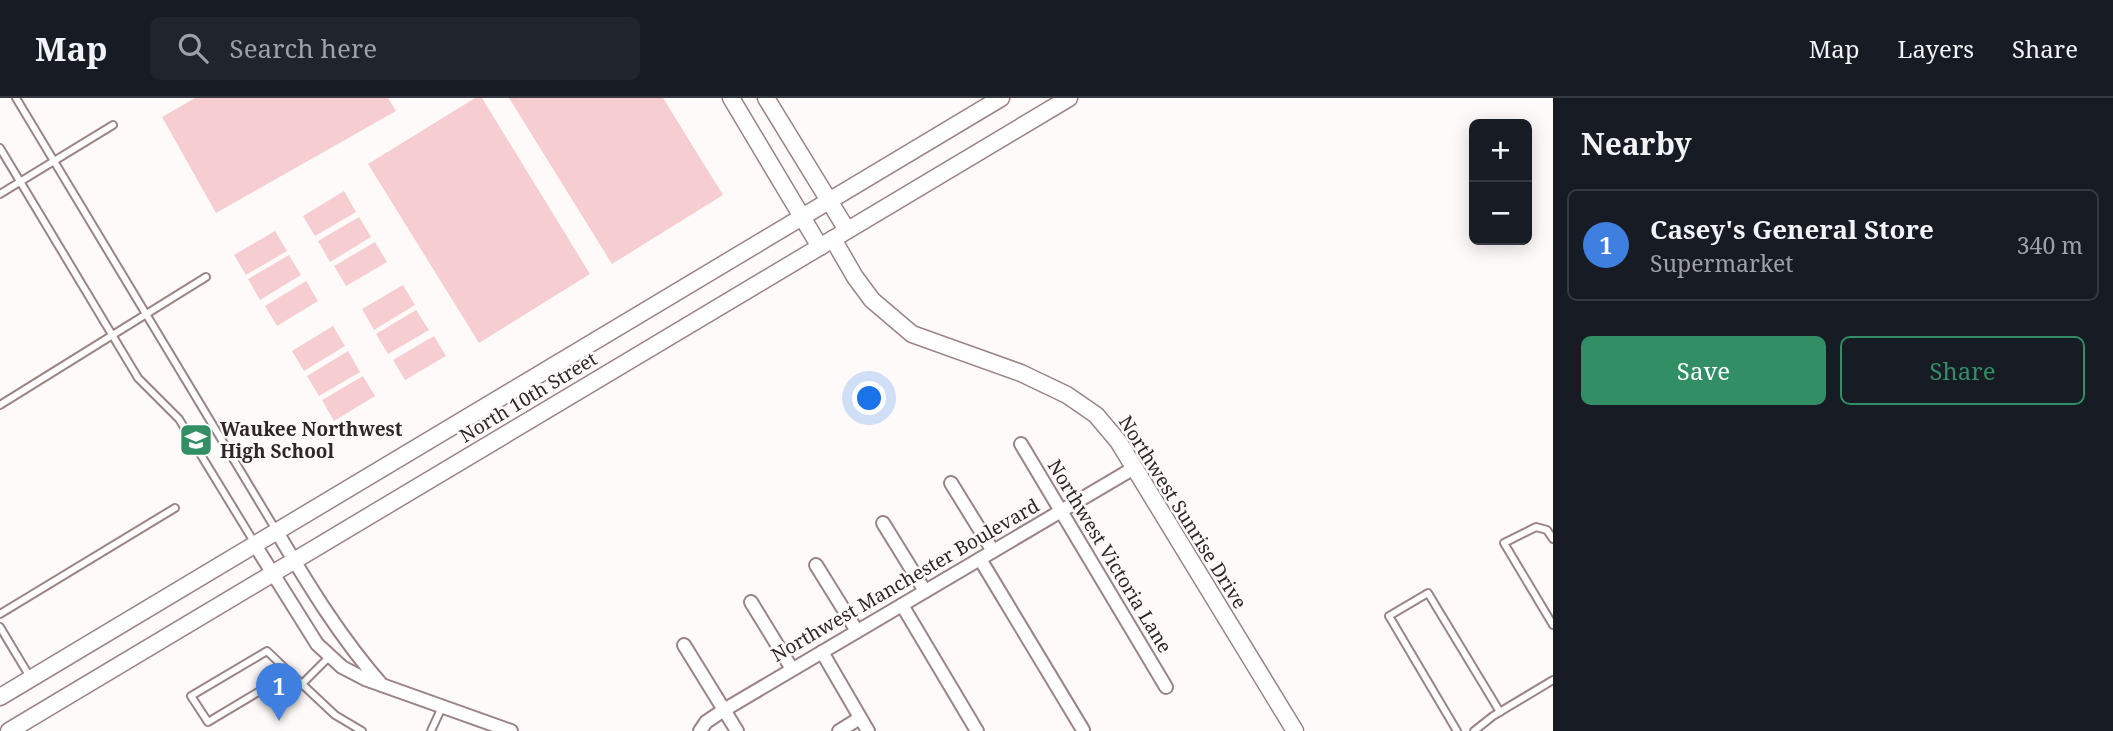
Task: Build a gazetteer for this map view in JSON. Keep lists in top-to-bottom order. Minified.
{"streets":{"main road":["North 10th Street","Northwest Sunrise Drive"],"street":["Northwest Victoria Lane","Northwest Manchester Boulevard"]},"crossings":[["North 10th Street","Northwest Sunrise Drive"],["Northwest Sunrise Drive","Northwest Manchester Boulevard"],["Northwest Victoria Lane","Northwest Manchester Boulevard"]],"places":{"school or university":["Waukee Northwest High School"]},"page":{"header":"Map","search":"Search here","nav":["Map","Layers","Share"],"heading":"Nearby","map_buttons":["+","−"],"list":[{"mark":"1","name":"Casey's General Store","note":"Supermarket","value":"340 m"}],"buttons":["Save","Share"],"pins":"1"}}
